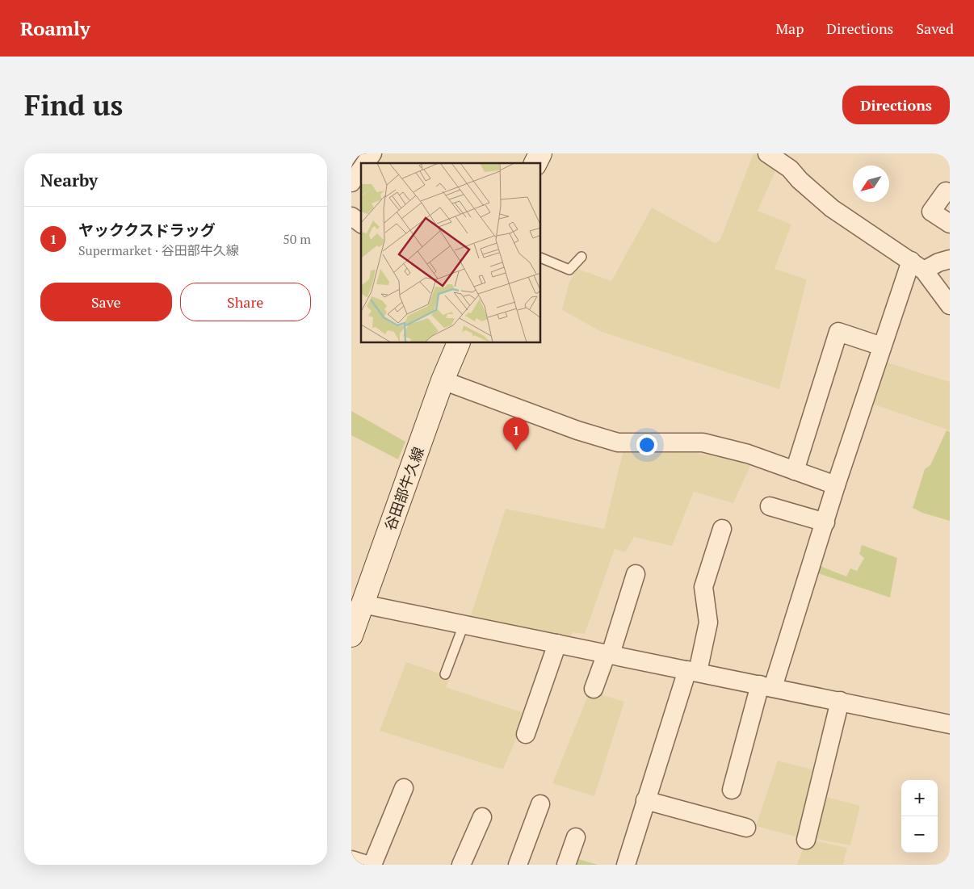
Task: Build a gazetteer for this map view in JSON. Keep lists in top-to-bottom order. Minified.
{"streets":{"main road":["谷田部牛久線"]},"north":"bottom left","page":{"header":"Roamly","nav":["Map","Directions","Saved"],"buttons":["Directions",["Save","Share"]],"title":"Find us","heading":"Nearby","list":[{"mark":"1","name":"ヤッククスドラッグ","note":"Supermarket · 谷田部牛久線","value":"50 m"}],"pins":"1","map_buttons":["+","−"]}}
